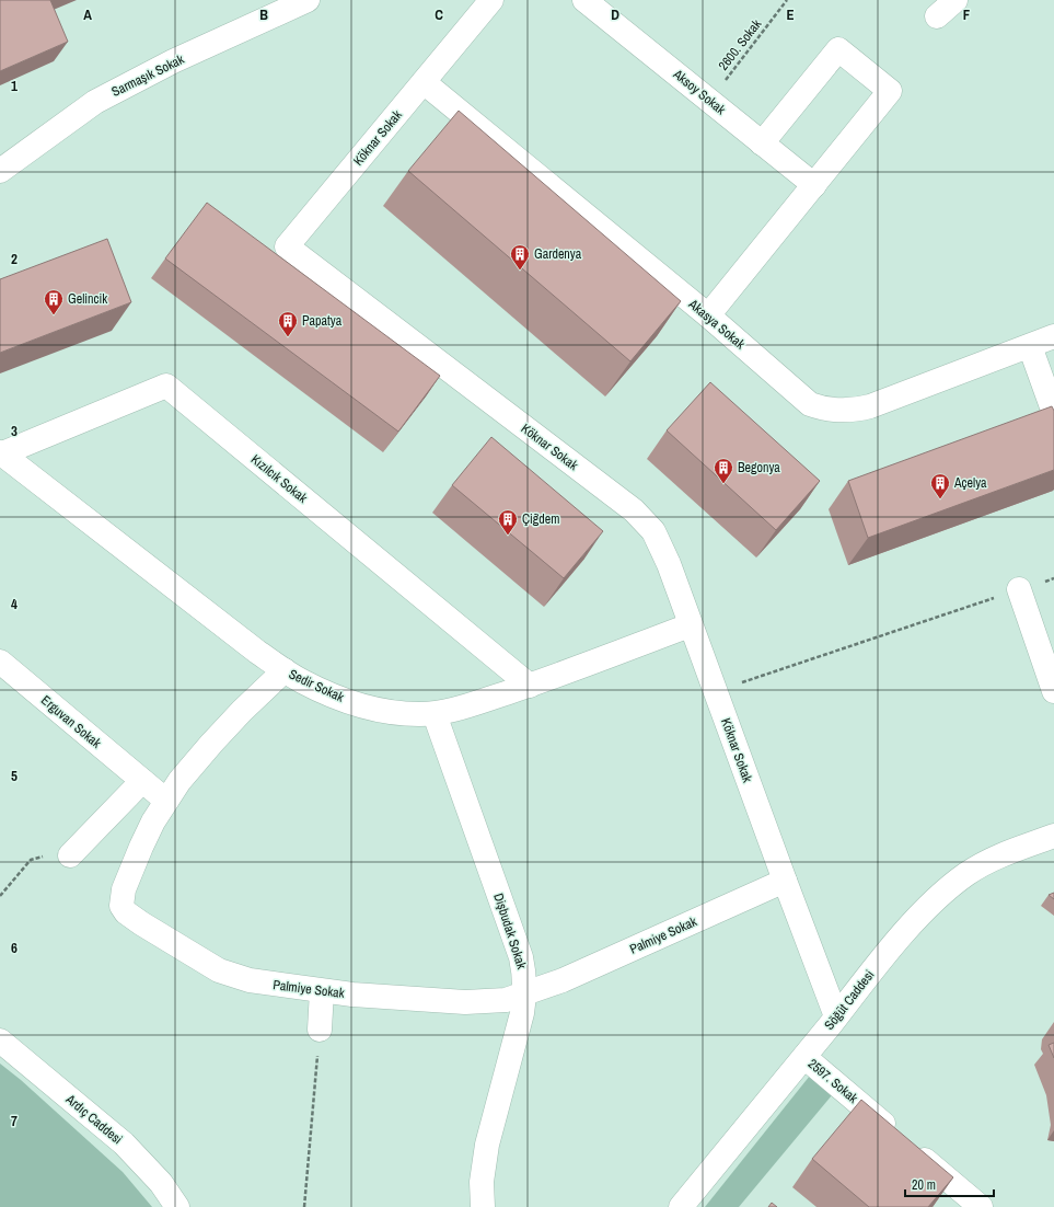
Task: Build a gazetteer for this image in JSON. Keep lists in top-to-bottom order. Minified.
{"streets":{"street":["Sarmaşık Sokak","Aksoy Sokak","Köknar Sokak","Akasya Sokak","Kızılcık Sokak","Sedir Sokak","Erguvan Sokak","Dişbudak Sokak","Palmiye Sokak","Söğüt Caddesi","2597. Sokak","Ardıç Caddesi"],"path":["2600. Sokak"]},"crossings":[["2600. Sokak","Aksoy Sokak"],["Köknar Sokak","Akasya Sokak"],["Köknar Sokak","Sedir Sokak"],["Köknar Sokak","Palmiye Sokak"],["Köknar Sokak","Söğüt Caddesi"],["Kızılcık Sokak","Sedir Sokak"],["Sedir Sokak","Dişbudak Sokak"],["Sedir Sokak","Palmiye Sokak"],["Erguvan Sokak","Palmiye Sokak"],["Dişbudak Sokak","Palmiye Sokak"],["Söğüt Caddesi","2597. Sokak"]],"places":{"building":["Gardenya","Gelincik","Papatya","Begonya","Açelya","Çiğdem"]},"scale_bar":"20 m","grid":{"columns":["A","B","C","D","E","F"],"rows":["1","2","3","4","5","6","7"]}}
